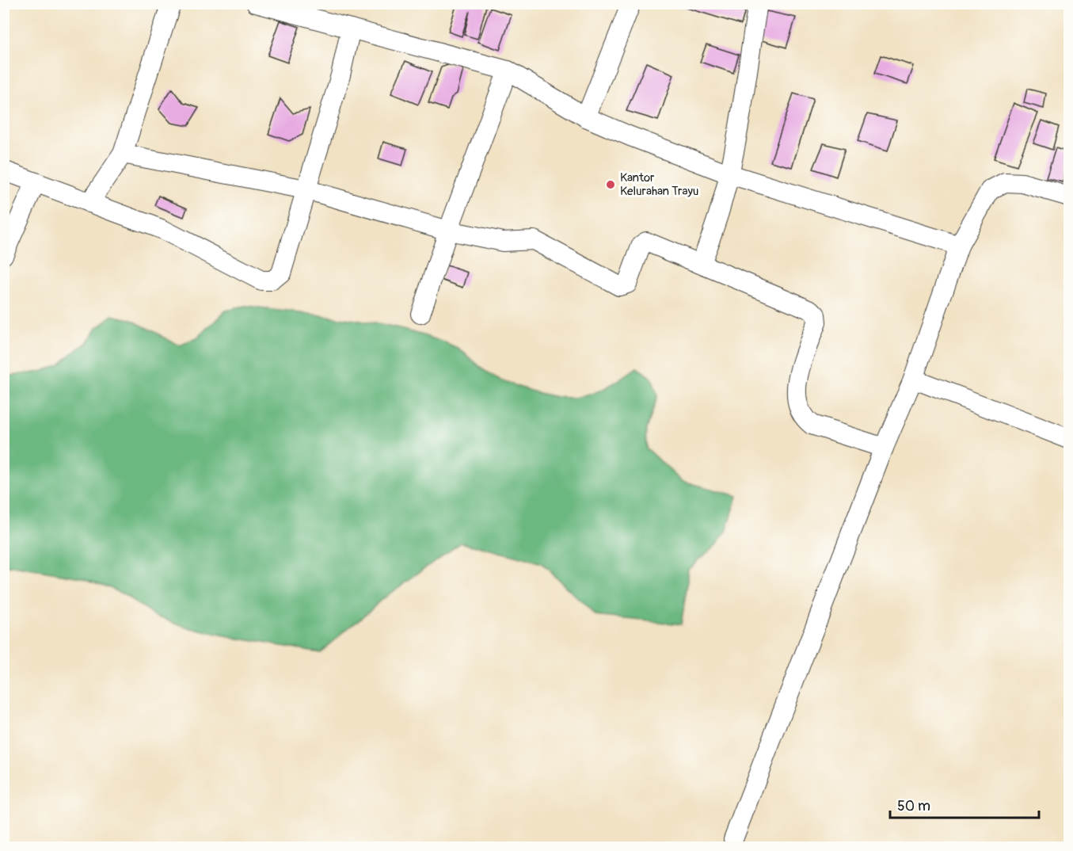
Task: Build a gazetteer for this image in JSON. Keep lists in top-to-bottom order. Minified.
{"places":["Kantor Kelurahan Trayu"],"scale_bar":"50 m"}
